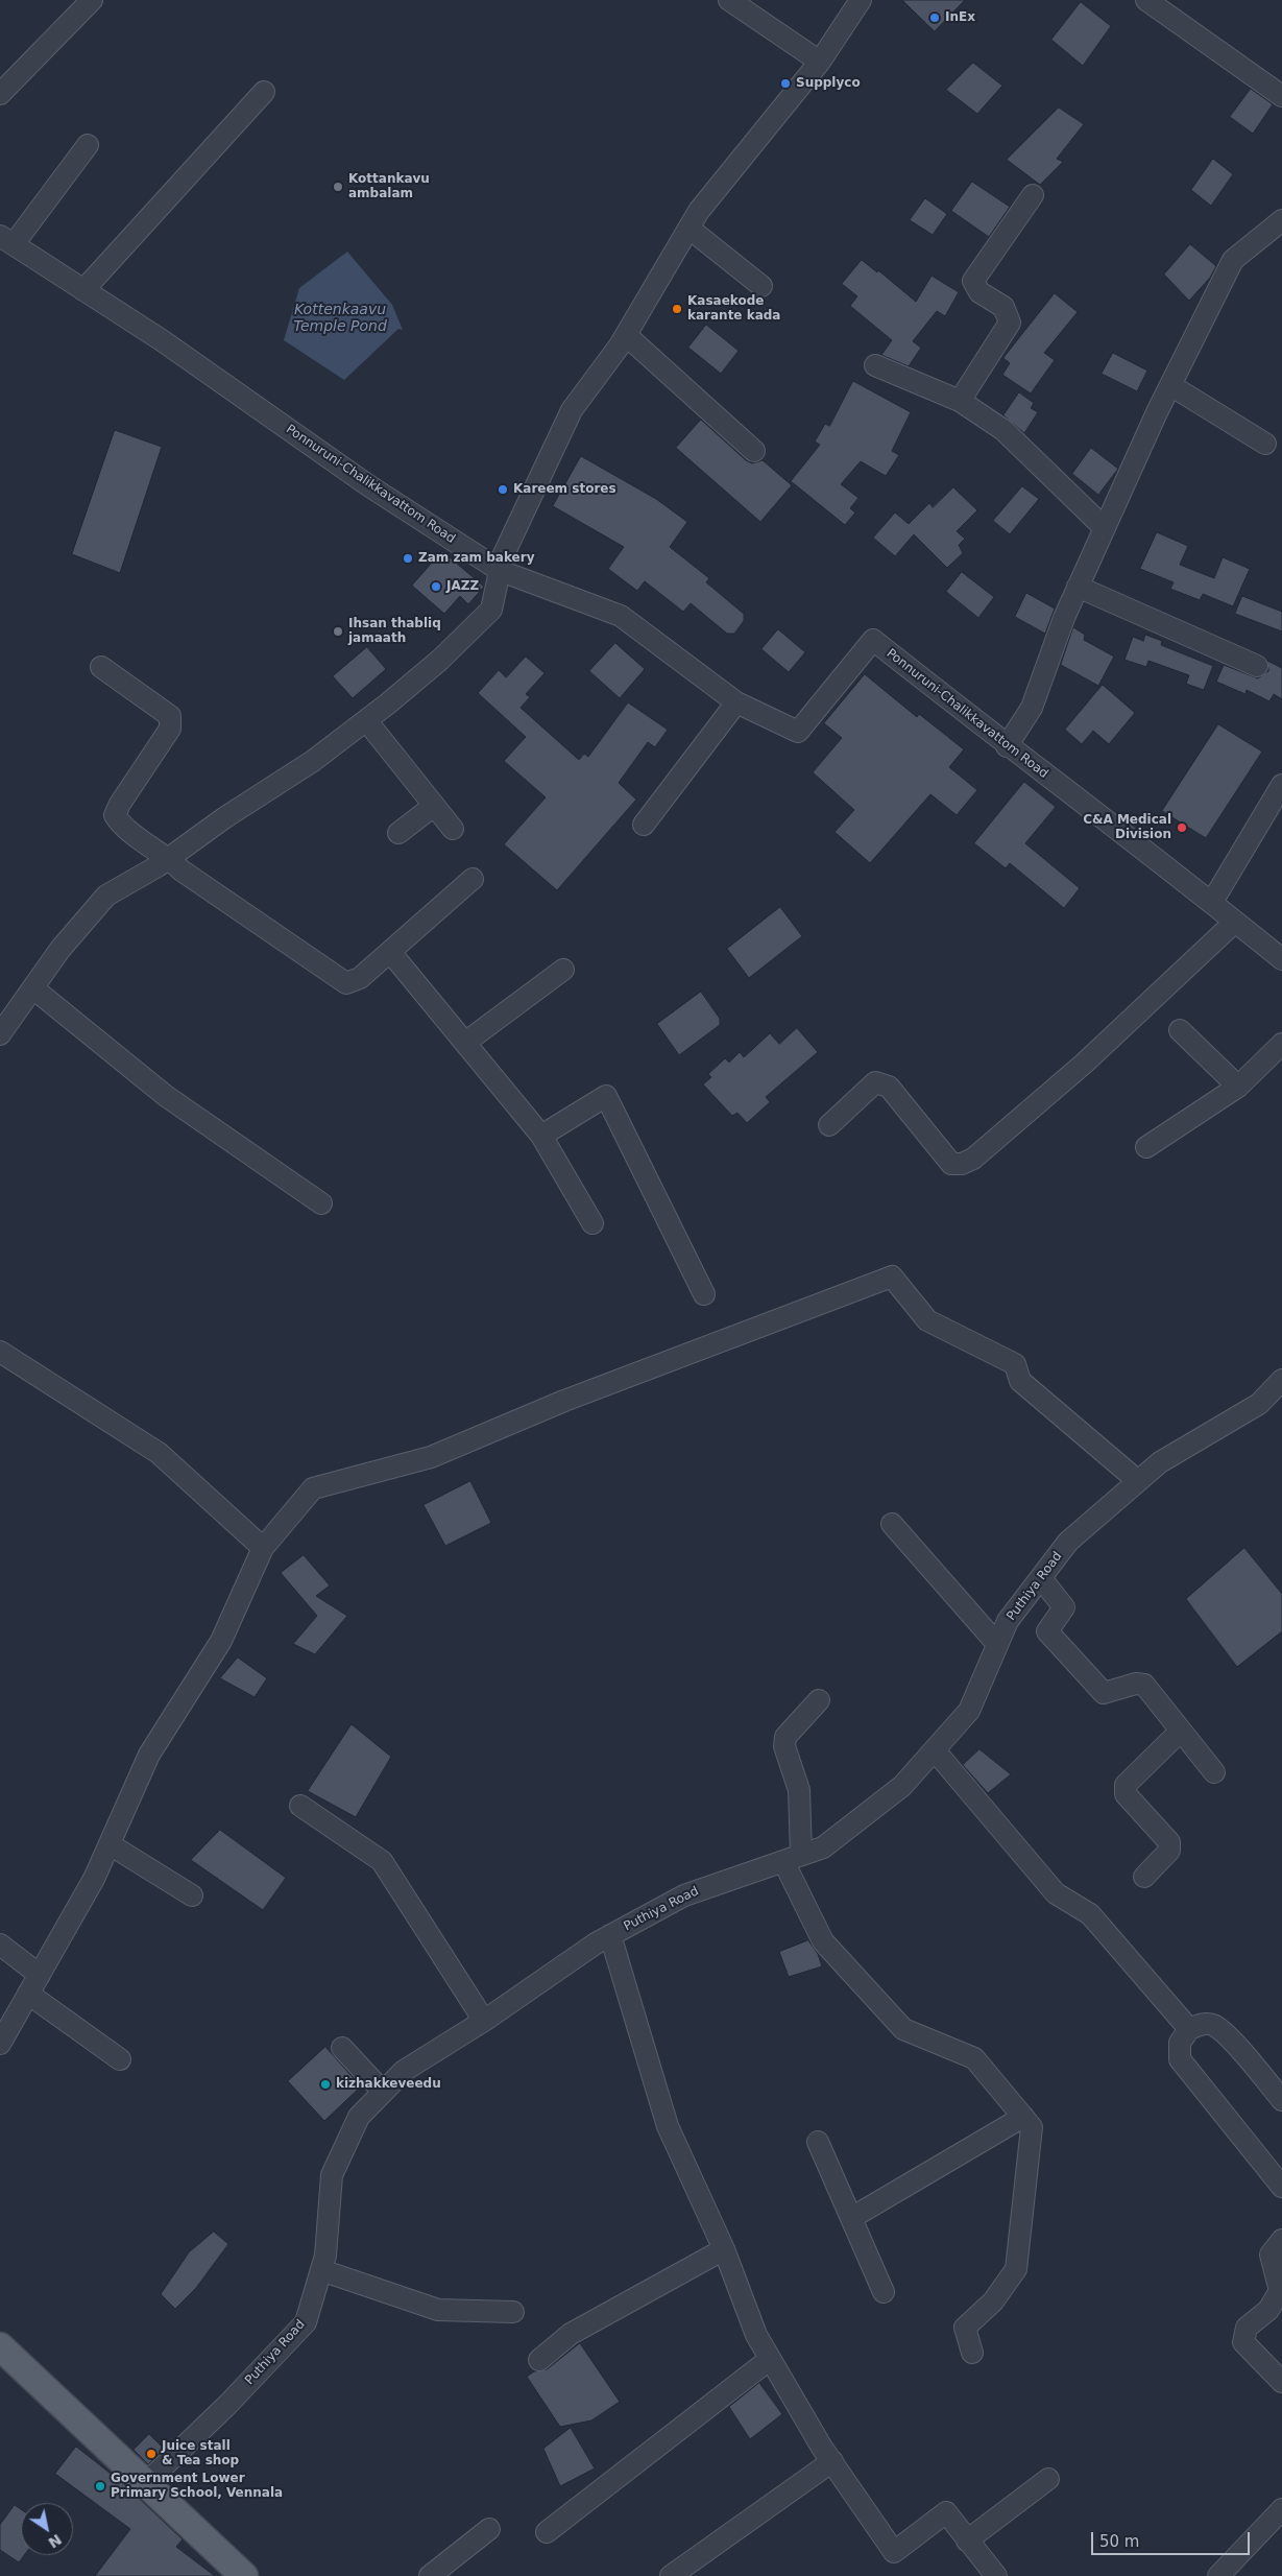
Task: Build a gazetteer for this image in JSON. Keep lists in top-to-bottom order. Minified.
{"streets":{"street":["Ponnuruni-Chalikkavattom Road","Puthiya Road"]},"water":["Kottenkaavu Temple Pond"],"places":["InEx","Supplyco","Kottankavu ambalam","Kasaekode karante kada","Kareem stores","Zam zam bakery","JAZZ","Ihsan thabliq jamaath","C&A Medical Division","kizhakkeveedu","Juice stall & Tea shop","Government Lower Primary School, Vennala"],"scale_bar":"50 m","north":"bottom right"}
